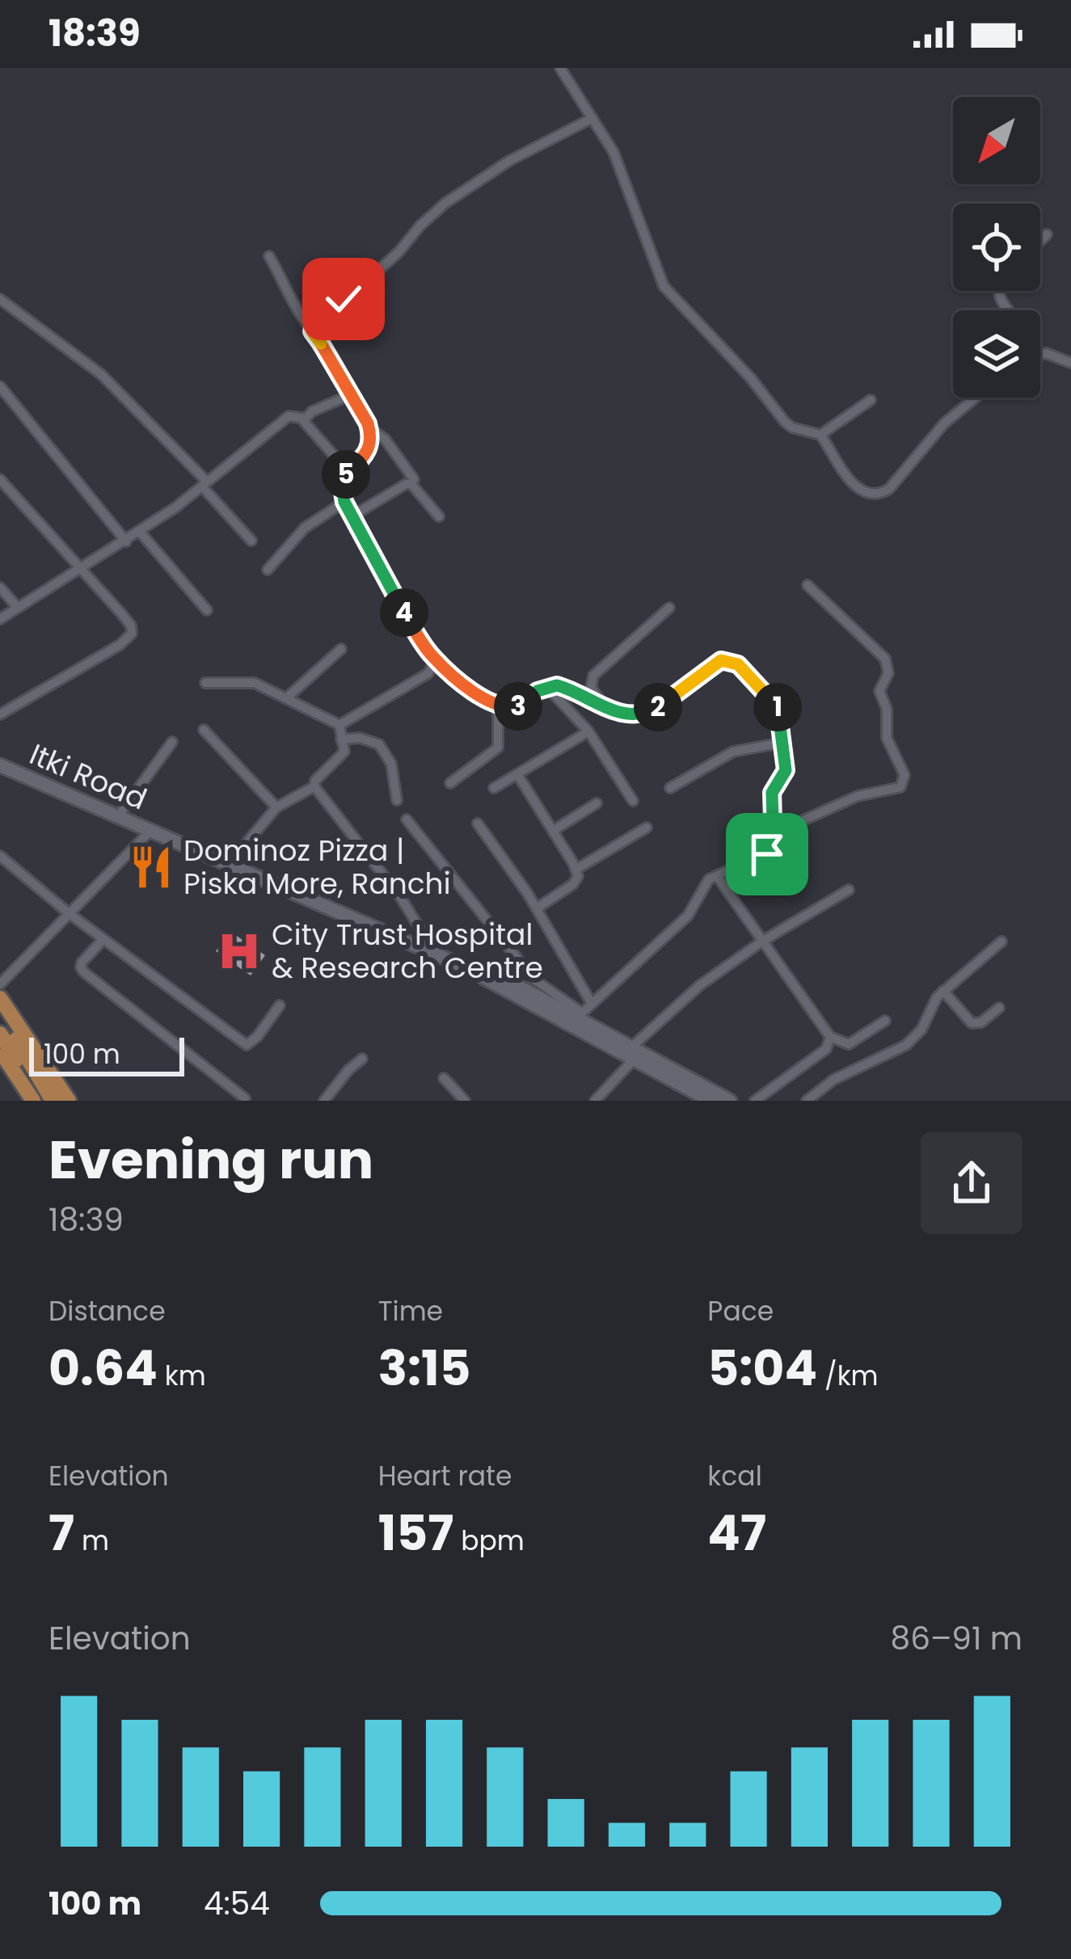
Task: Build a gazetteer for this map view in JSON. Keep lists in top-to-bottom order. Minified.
{"streets":{"street":["Itki Road"]},"places":{"restaurant":["Dominoz Pizza | Piska More, Ranchi"],"hospital":["City Trust Hospital & Research Centre"]},"scale_bar":"100 m","north":"bottom left","page":{"status":"18:39","pins":["5","4","3","1","2"],"scale":"100 m","heading":["Evening run","18:39"],"stats":[["Distance","0.64 km"],["Time","3:15"],["Pace","5:04 /km"],["Elevation","7 m"],["Heart rate","157 bpm"],["kcal","47"]],"chart":["Elevation","86–91 m"],"list":[{"name":"100 m","note":"4:54"}]}}
